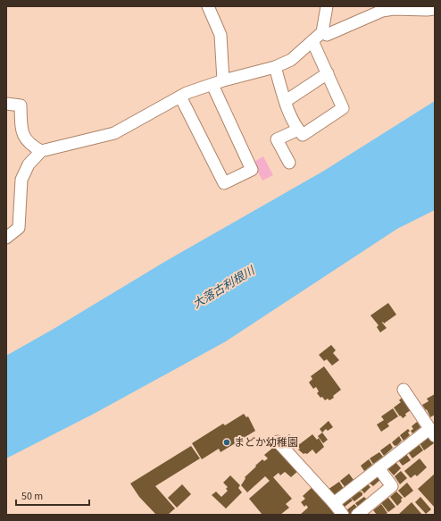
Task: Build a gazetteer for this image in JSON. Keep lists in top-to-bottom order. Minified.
{"water":["大落古利根川"],"places":["まどか幼稚園"],"scale_bar":"50 m"}
